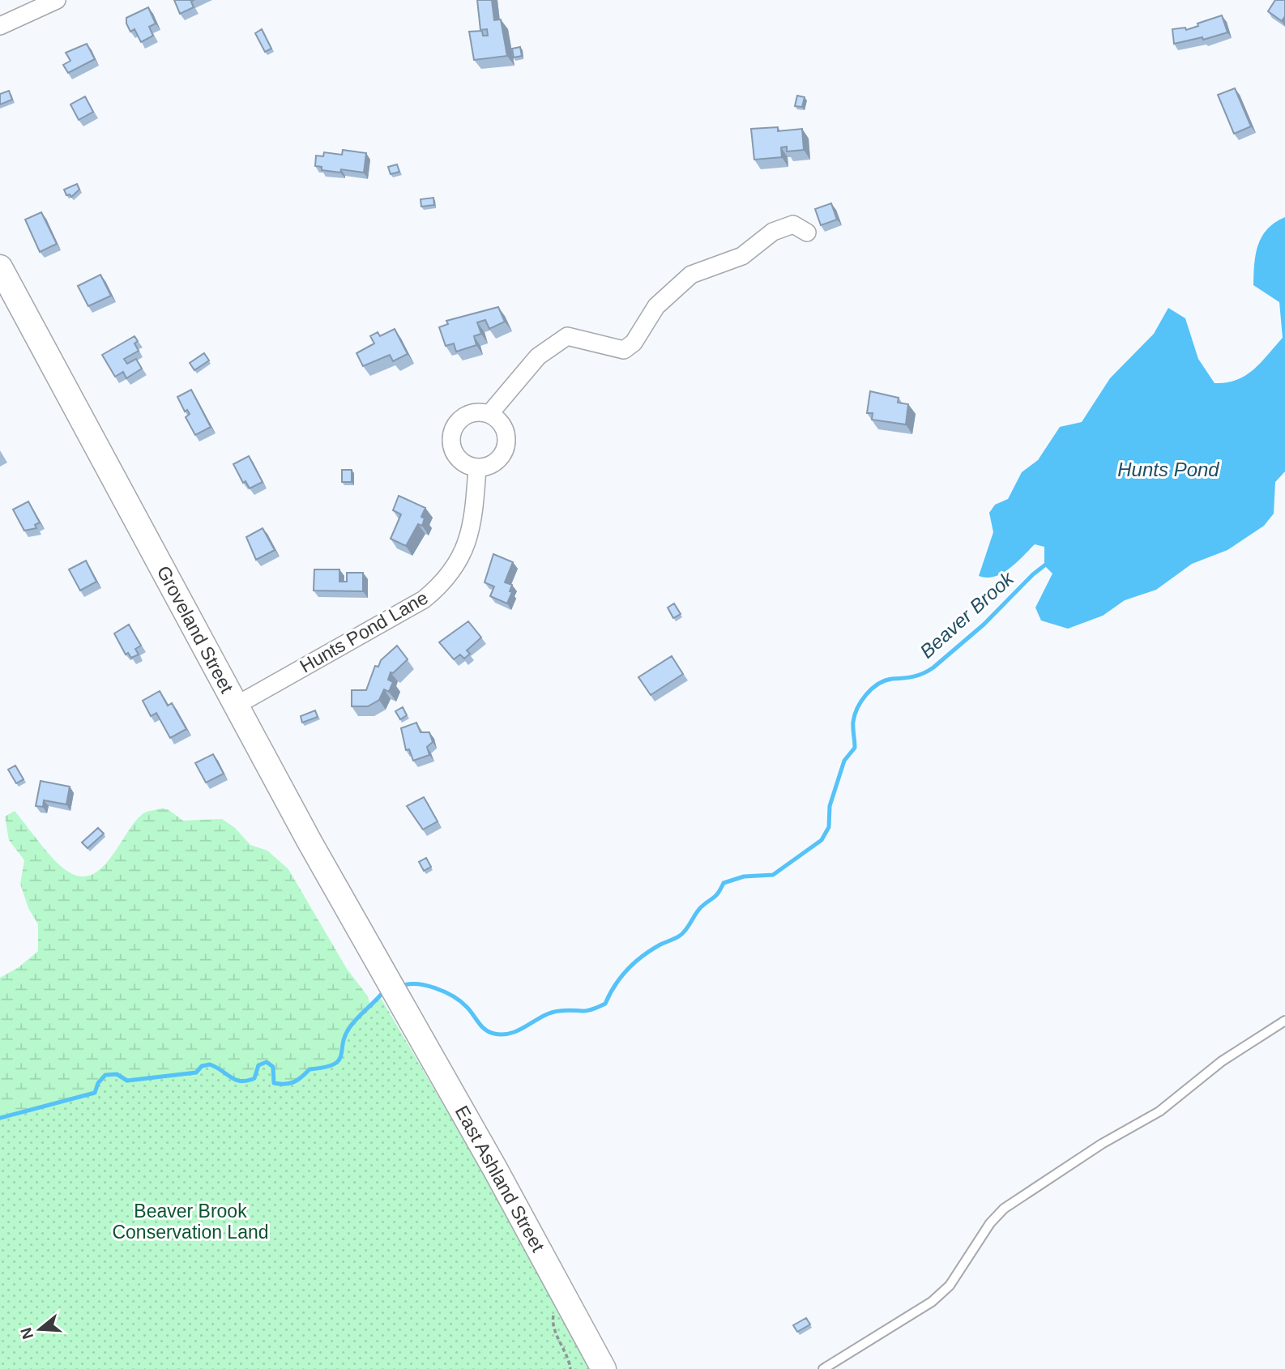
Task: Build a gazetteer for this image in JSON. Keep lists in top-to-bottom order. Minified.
{"streets":{"main road":["Groveland Street","East Ashland Street"],"street":["Hunts Pond Lane"]},"crossings":[["Groveland Street","Hunts Pond Lane"],["Groveland Street","East Ashland Street"]],"water":["Hunts Pond","Beaver Brook"],"parks":["Beaver Brook Conservation Land"],"north":"left"}
